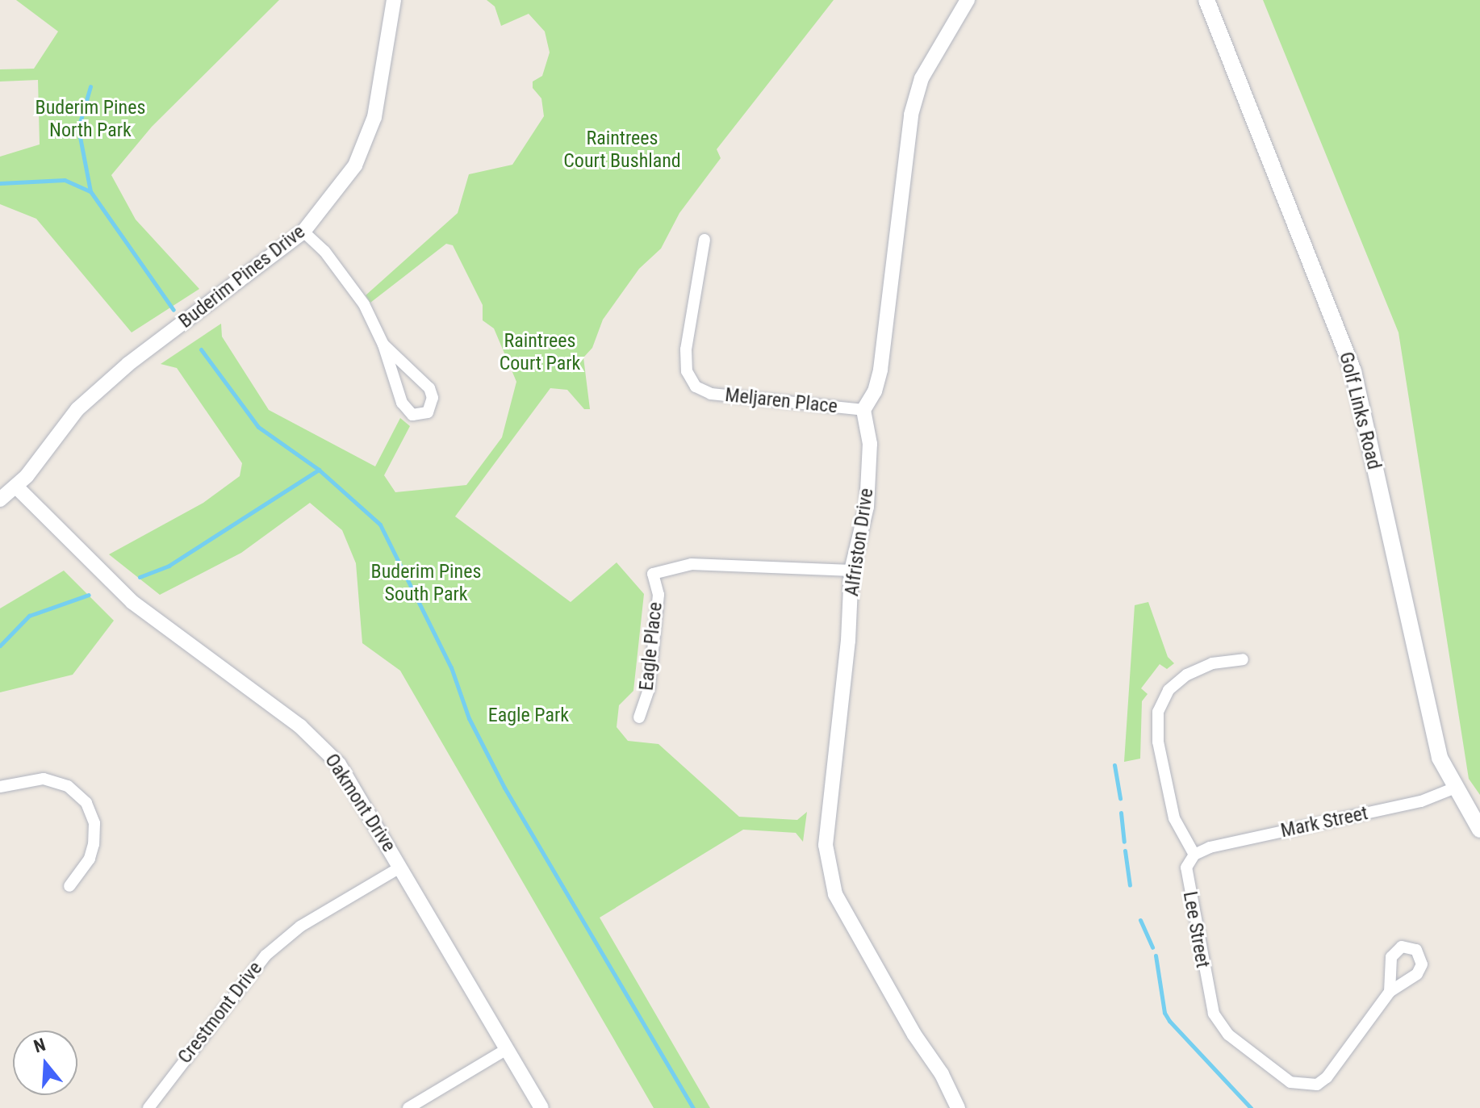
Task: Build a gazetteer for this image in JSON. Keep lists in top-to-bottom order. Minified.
{"streets":{"main road":["Golf Links Road"],"street":["Buderim Pines Drive","Meljaren Place","Alfriston Drive","Eagle Place","Oakmont Drive","Mark Street","Lee Street","Crestmont Drive"]},"crossings":[["Buderim Pines Drive","Oakmont Drive"],["Meljaren Place","Alfriston Drive"],["Golf Links Road","Mark Street"],["Alfriston Drive","Eagle Place"],["Oakmont Drive","Crestmont Drive"],["Mark Street","Lee Street"]],"parks":["Buderim Pines North Park","Raintrees Court Bushland","Raintrees Court Park","Buderim Pines South Park","Eagle Park"],"north":"top"}
